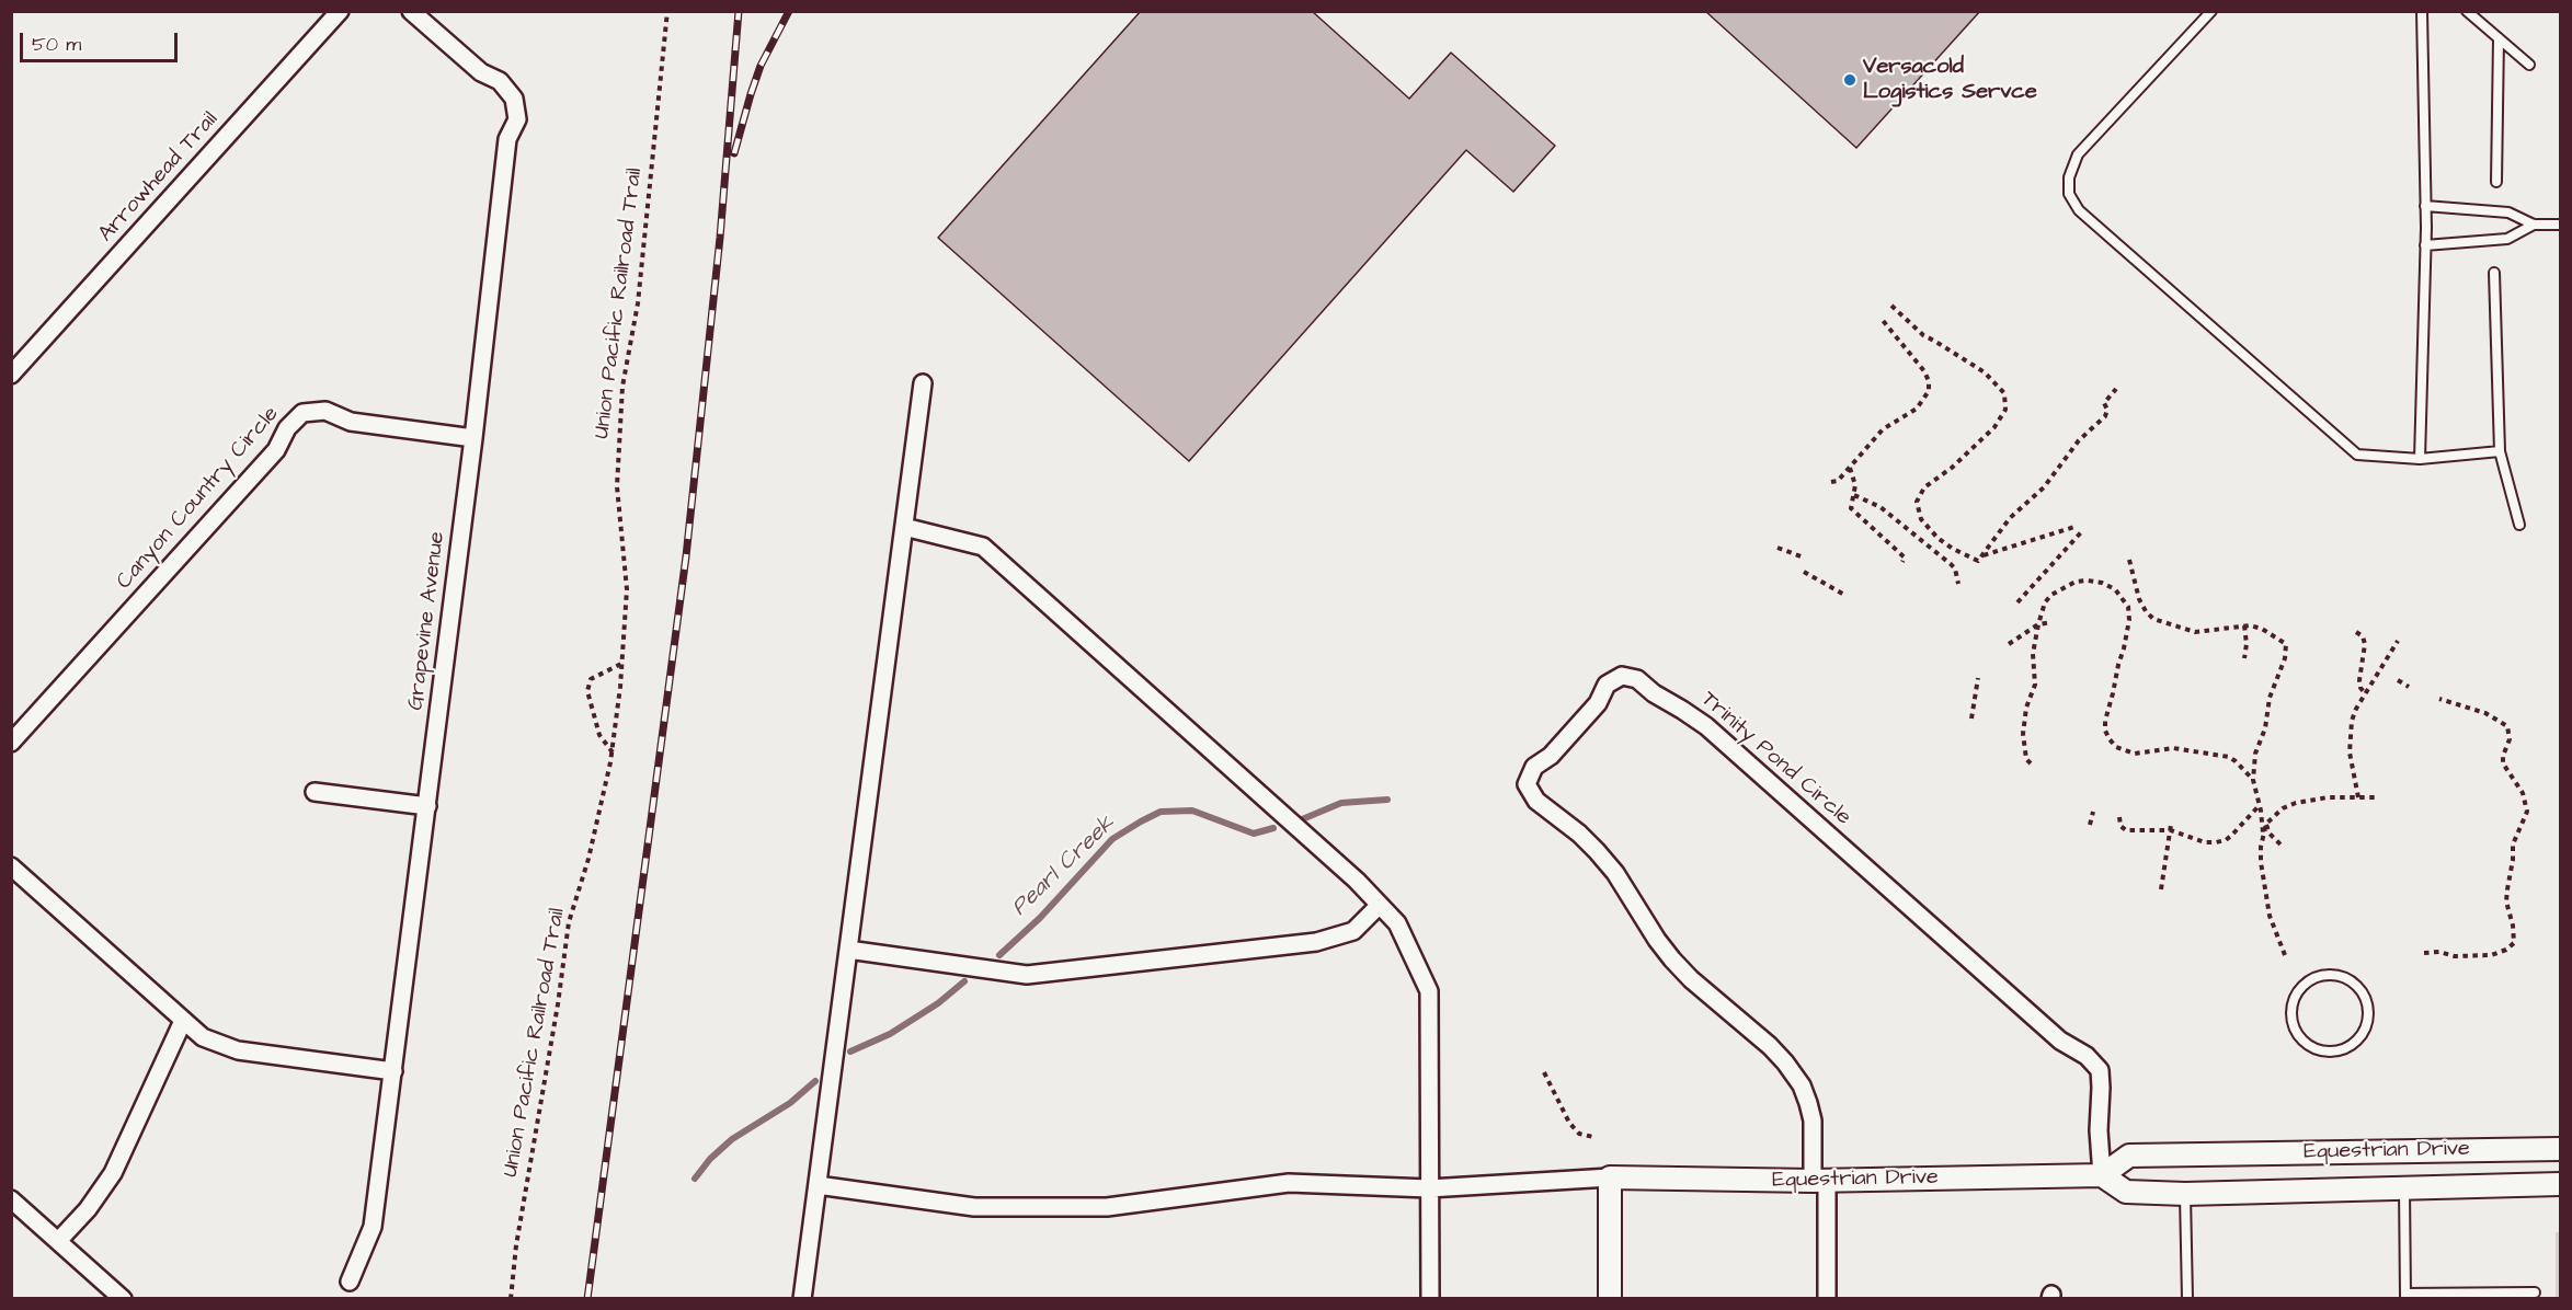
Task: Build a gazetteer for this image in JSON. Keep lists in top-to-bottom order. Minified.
{"streets":{"street":["Arrowhead Trail","Canyon Country Circle","Grapevine Avenue","Trinity Pond Circle","Equestrian Drive"],"path":["Union Pacific Railroad Trail"]},"crossings":[["Canyon Country Circle","Grapevine Avenue"],["Trinity Pond Circle","Equestrian Drive"]],"water":["Pearl Creek"],"places":["Versacold Logistics Servce"],"scale_bar":"50 m"}
